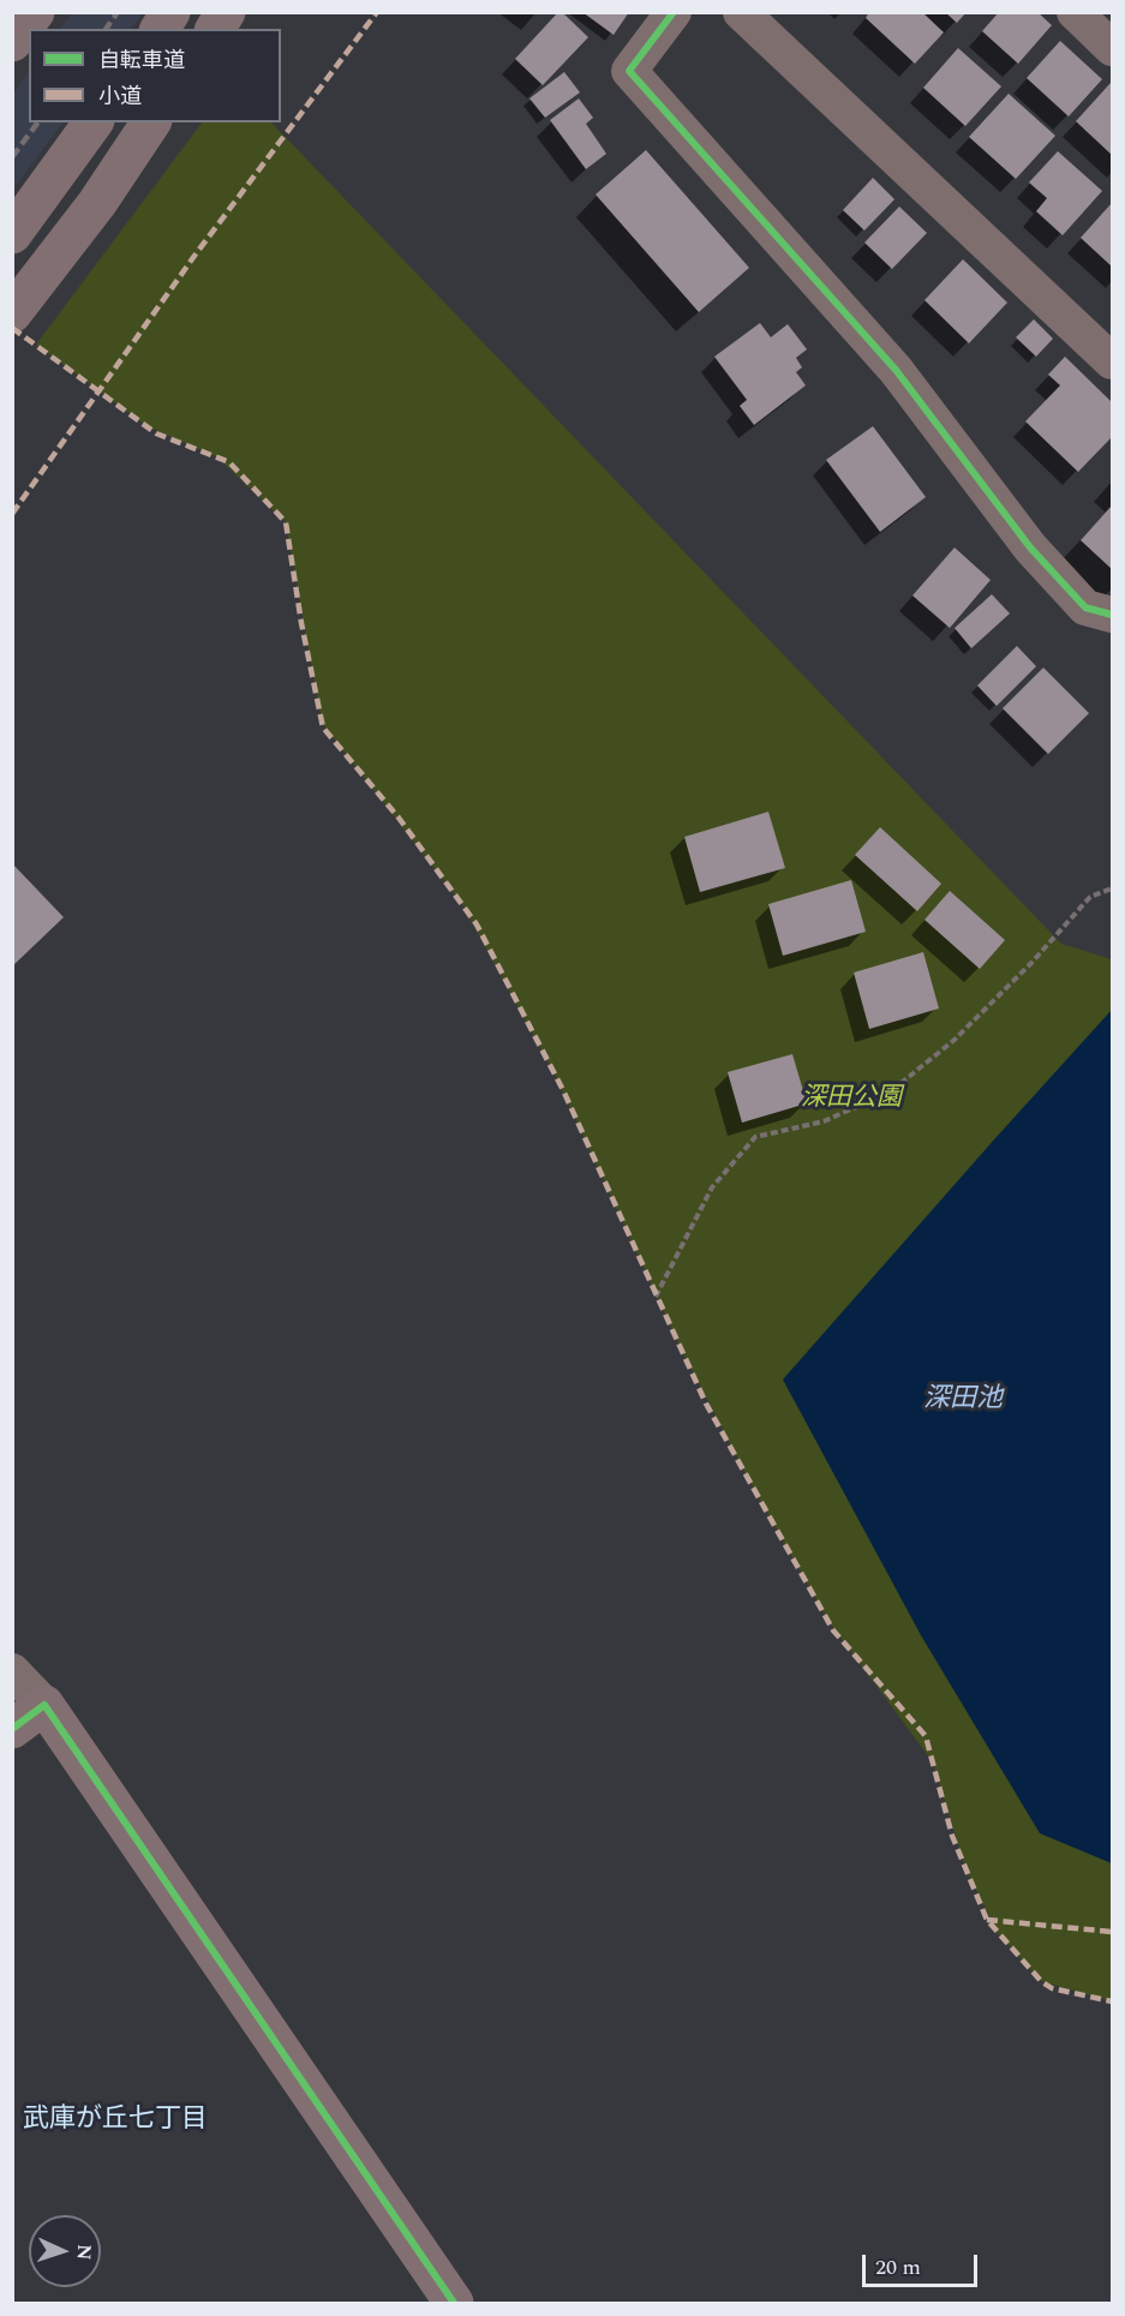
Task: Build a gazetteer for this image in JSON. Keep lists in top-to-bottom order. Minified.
{"districts":["武庫が丘七丁目"],"water":["深田池"],"parks":["深田公園"],"legend":["自転車道","小道"],"scale_bar":"20 m","north":"right"}
